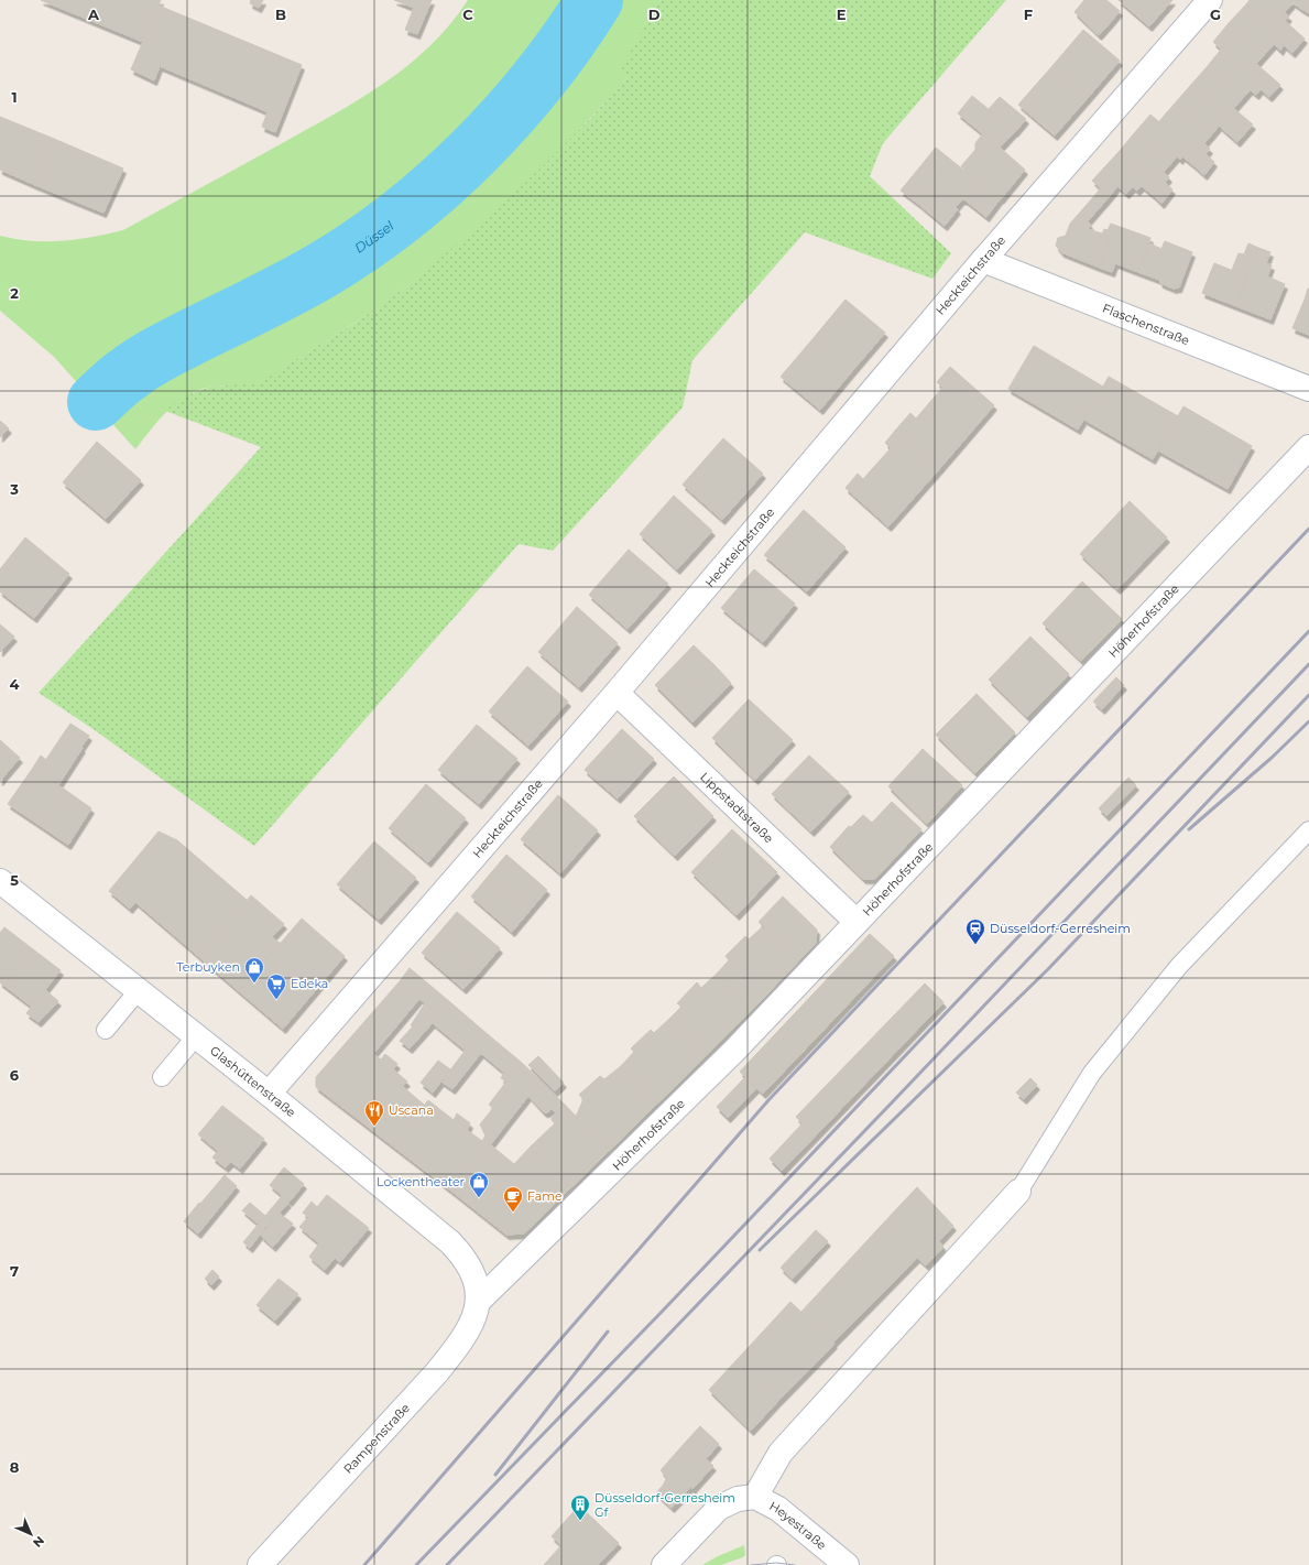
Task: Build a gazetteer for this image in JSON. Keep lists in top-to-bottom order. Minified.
{"streets":{"street":["Heckteichstraße","Flaschenstraße","Höherhofstraße","Lippstadtstraße","Glashüttenstraße","Rampenstraße","Heyestraße"]},"crossings":[["Heckteichstraße","Flaschenstraße"],["Heckteichstraße","Lippstadtstraße"],["Heckteichstraße","Glashüttenstraße"],["Höherhofstraße","Lippstadtstraße"],["Höherhofstraße","Glashüttenstraße"],["Höherhofstraße","Rampenstraße"],["Glashüttenstraße","Rampenstraße"]],"water":["Düssel"],"places":{"station":["Düsseldorf-Gerresheim"],"shop":["Terbuyken","Lockentheater"],"supermarket":["Edeka"],"restaurant":["Uscana"],"cafe":["Fame"],"building":["Düsseldorf-Gerresheim Gf"]},"north":"bottom right","grid":{"columns":["A","B","C","D","E","F","G"],"rows":["1","2","3","4","5","6","7","8"]}}
